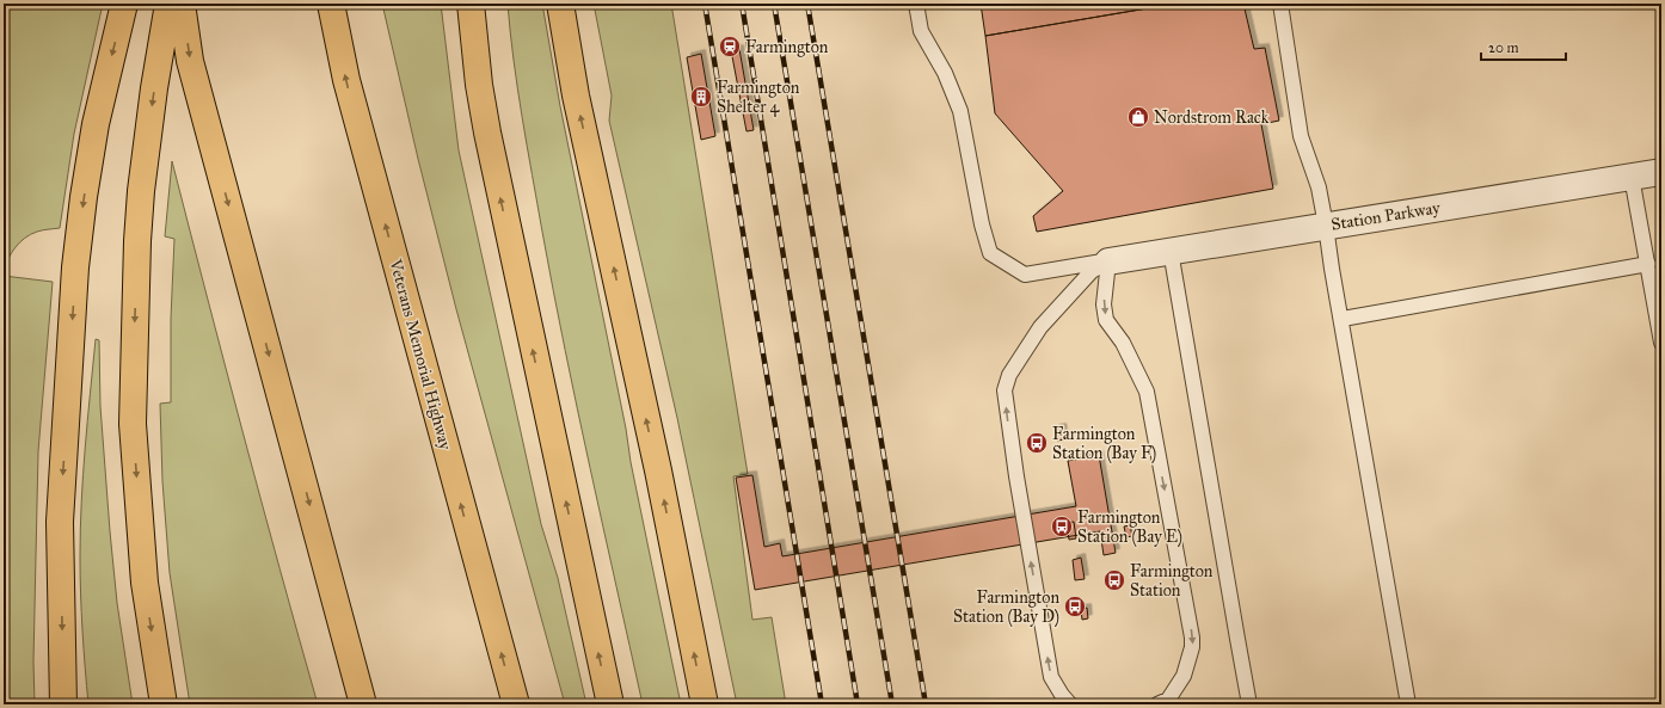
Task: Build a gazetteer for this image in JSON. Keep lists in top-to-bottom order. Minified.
{"streets":{"highway":["Veterans Memorial Highway"],"street":["Station Parkway"]},"places":{"station":["Farmington"],"building":["Farmington Shelter 4"],"shop":["Nordstrom Rack"],"bus stop":["Farmington Station (Bay F)","Farmington Station (Bay E)","Farmington Station","Farmington Station (Bay D)"]},"scale_bar":"20 m"}
